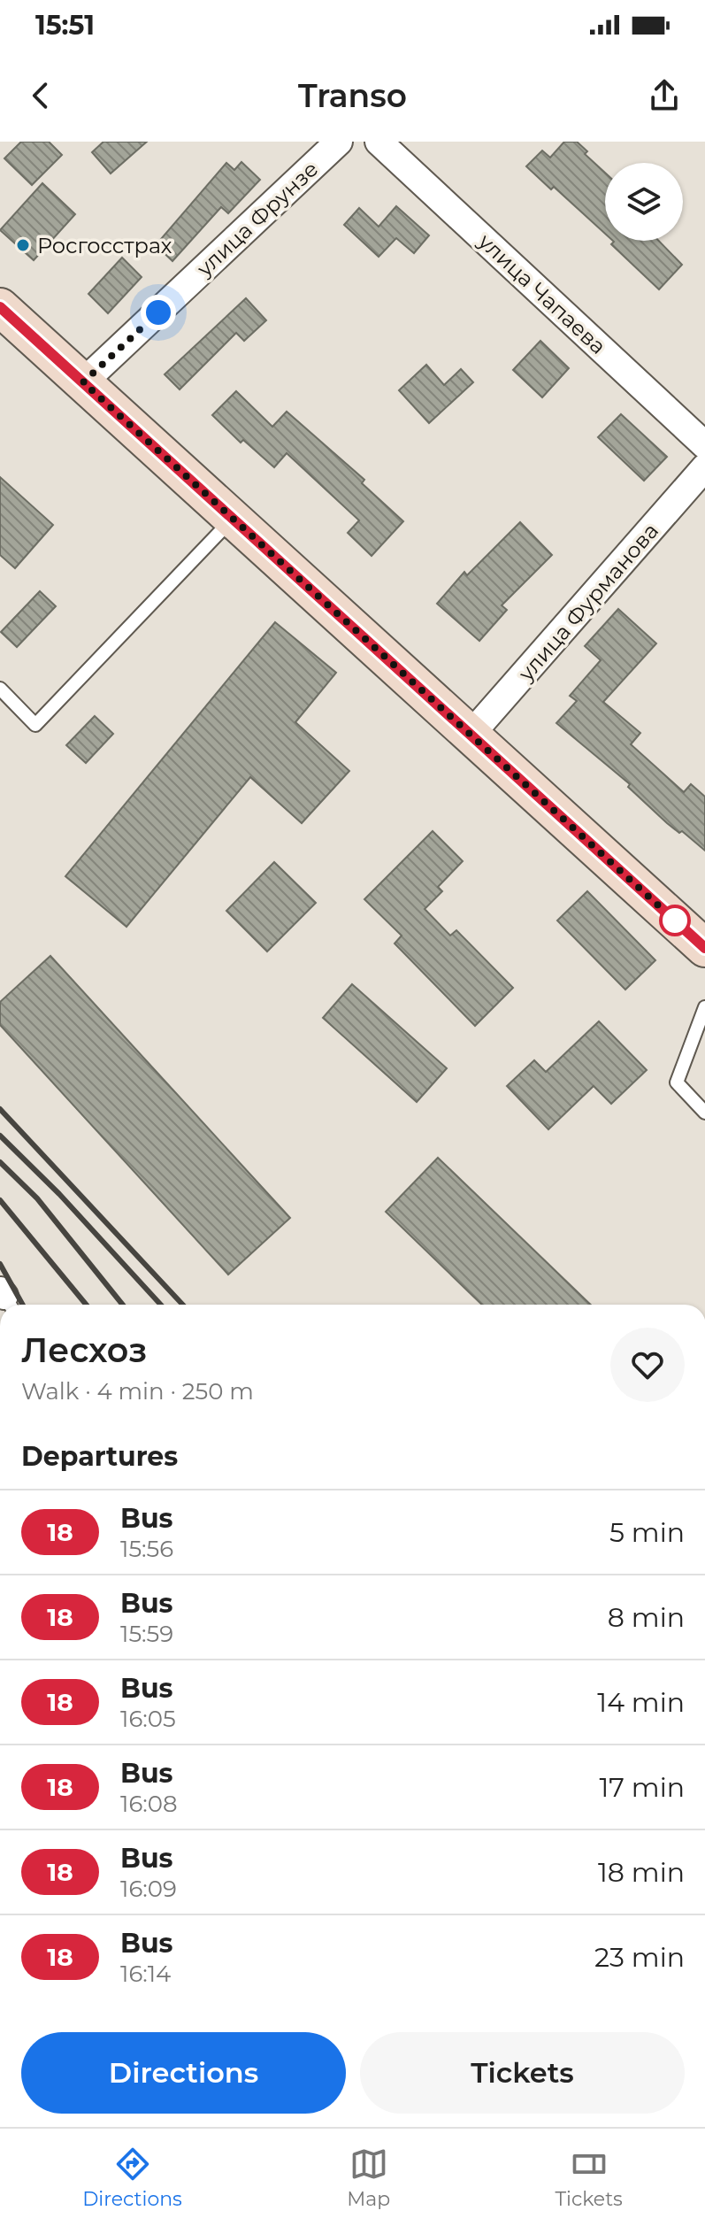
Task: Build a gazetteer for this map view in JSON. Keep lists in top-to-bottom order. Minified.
{"streets":{"street":["улица Фрунзе","улица Чапаева","улица Фурманова"]},"places":["Росгосстрах"],"lines":["bus line 18"],"page":{"status":"15:51","header":"Transo","heading":[["Лесхоз","Walk · 4 min · 250 m"],"Departures"],"list":[{"mark":"18","name":"Bus","note":"15:56","value":"5 min"},{"mark":"18","name":"Bus","note":"15:59","value":"8 min"},{"mark":"18","name":"Bus","note":"16:05","value":"14 min"},{"mark":"18","name":"Bus","note":"16:08","value":"17 min"},{"mark":"18","name":"Bus","note":"16:09","value":"18 min"},{"mark":"18","name":"Bus","note":"16:14","value":"23 min"}],"buttons":["Directions","Tickets"],"tabs":["Directions","Map","Tickets"]}}
